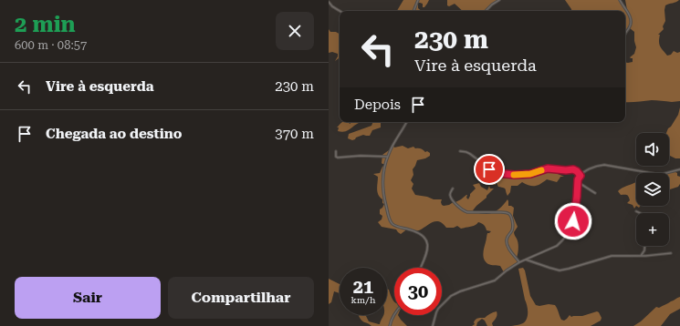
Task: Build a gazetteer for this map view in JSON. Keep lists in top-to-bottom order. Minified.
{"page":{"heading":["2 min","600 m · 08:57"],"turn":["230 m","Vire à esquerda"],"list":[{"name":"Vire à esquerda","value":"230 m"},{"name":"Chegada ao destino","value":"370 m"}],"then":"Depois","map_buttons":"+","speed":"21 km/h","limit":"30","buttons":["Sair","Compartilhar"]}}
